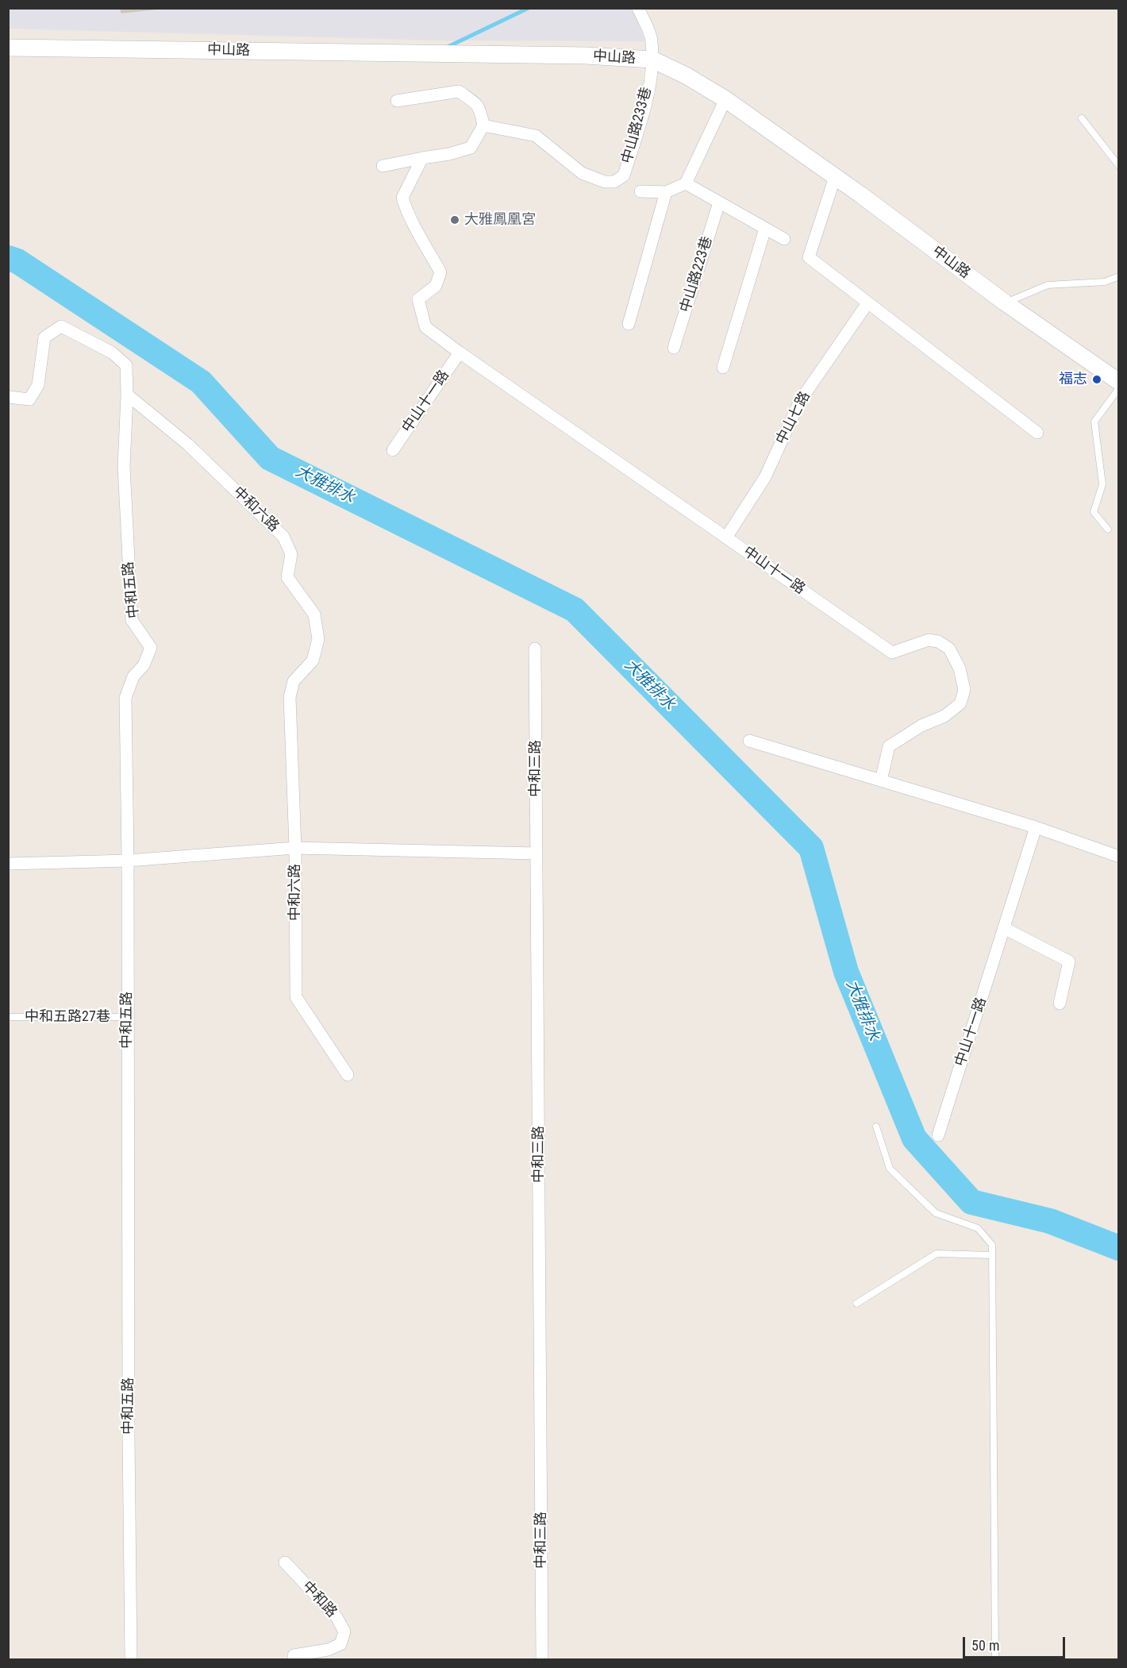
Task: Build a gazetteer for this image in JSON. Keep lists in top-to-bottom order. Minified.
{"streets":{"main road":["中山路"],"street":["中山路233巷","中山路223巷","中山十一路","中山七路","中和六路","中和五路","中和三路","中和路"],"lane":["中和五路27巷"]},"crossings":[["中山路","中山路233巷"],["中山十一路","中山七路"],["中和六路","中和五路"],["中和五路","中和五路27巷"]],"water":["大雅排水"],"places":["大雅鳳凰宮","福志"],"scale_bar":"50 m"}
